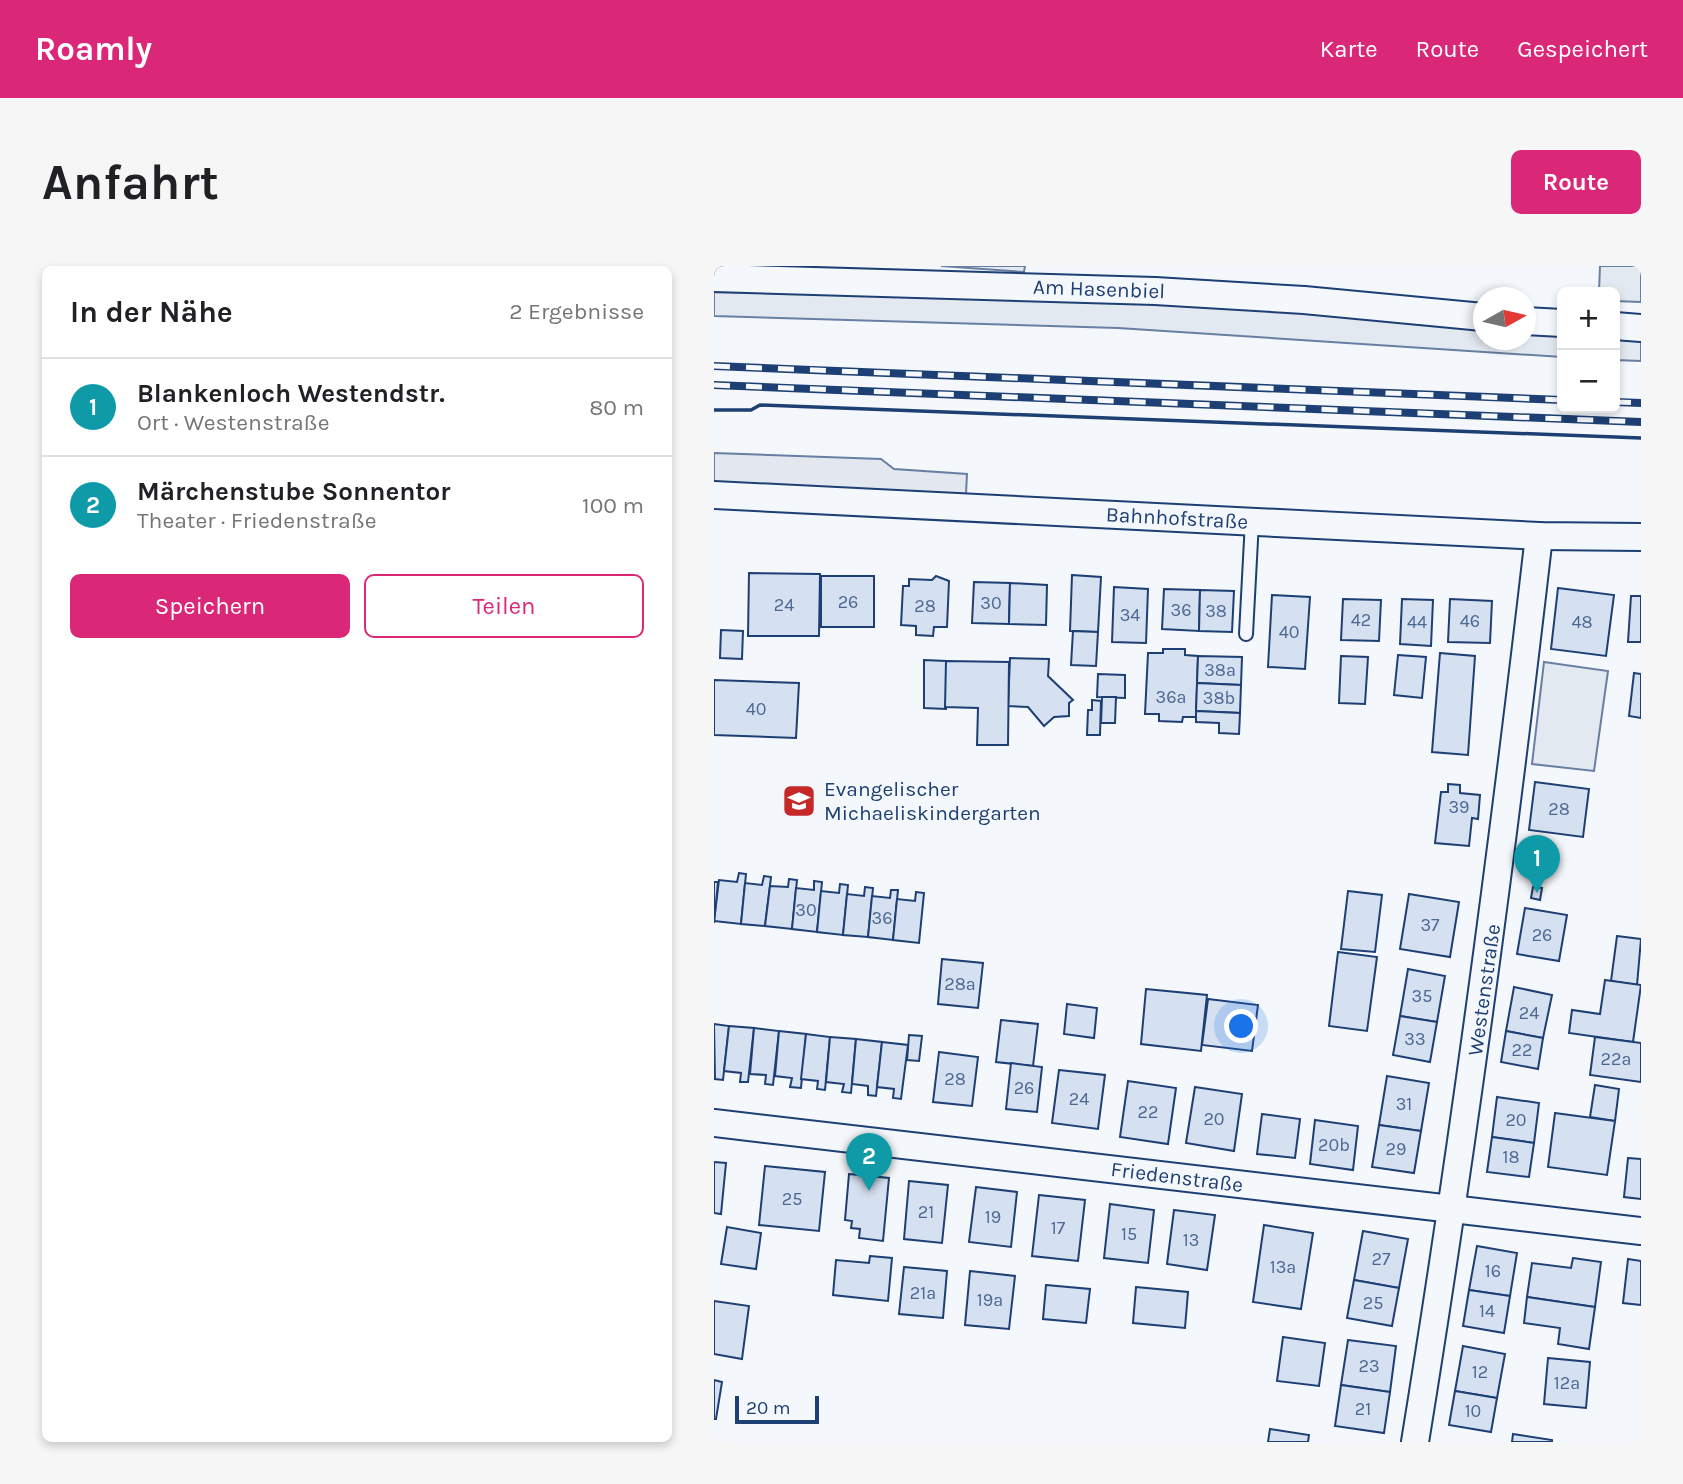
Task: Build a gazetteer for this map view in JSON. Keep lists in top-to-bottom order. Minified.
{"streets":{"street":["Am Hasenbiel","Bahnhofstraße","Westenstraße","Friedenstraße"]},"crossings":[["Bahnhofstraße","Westenstraße"],["Westenstraße","Friedenstraße"]],"places":{"school or university":["Evangelischer Michaeliskindergarten"]},"house_numbers":["26","30","24","28","36","38","34","42","46","44","48","40","38a","36a","38b","40","39","28","30","36","37","26","28a","35","24","33","22","22a","28","26","24","31","22","20","20","20b","29","18","25","21","19","17","15","13","27","13a","16","21a","19a","25","14","23","12","12a","21","10"],"scale_bar":"20 m","north":"right","page":{"header":"Roamly","nav":["Karte","Route","Gespeichert"],"buttons":["Route",["Speichern","Teilen"]],"title":"Anfahrt","heading":["In der Nähe","2 Ergebnisse"],"map_buttons":["+","−"],"list":[{"mark":"1","name":"Blankenloch Westendstr.","note":"Ort · Westenstraße","value":"80 m"},{"mark":"2","name":"Märchenstube Sonnentor","note":"Theater · Friedenstraße","value":"100 m"}],"pins":["1","2"],"scale":"20 m"}}
